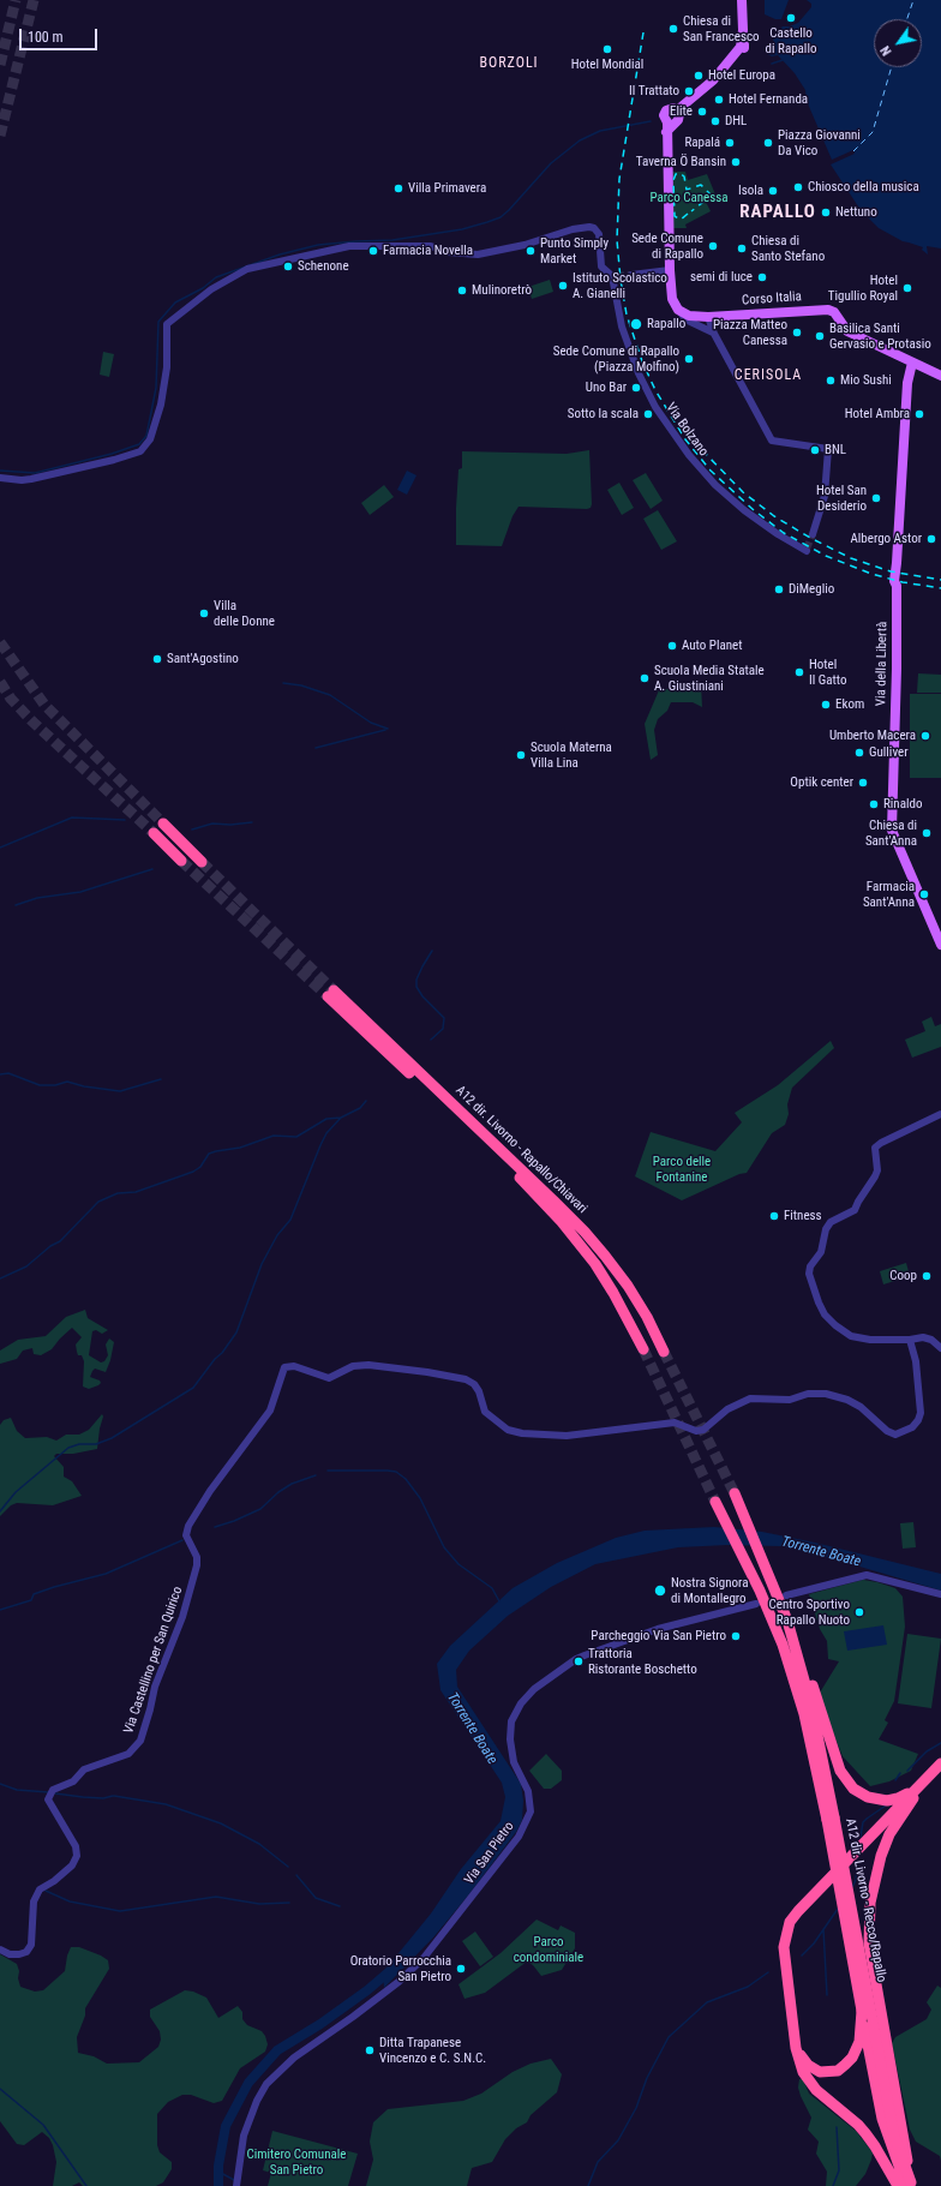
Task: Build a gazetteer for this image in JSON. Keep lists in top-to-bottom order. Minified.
{"streets":{"highway":["A12 dir. Livorno - Rapallo/Chiavari","A12 dir. Livorno - Recco/Rapallo"],"main road":["Corso Italia","Via della Libertà"],"street":["Via Bolzano","Via Castellino per San Quirico","Via San Pietro"]},"crossings":[["Corso Italia","Via della Libertà"]],"districts":["BORZOLI","RAPALLO","CERISOLA"],"water":["Torrente Boate"],"parks":["Parco Canessa","Parco delle Fontanine","Parco condominiale","Cimitero Comunale San Pietro"],"places":["Castello di Rapallo","Chiesa di San Francesco","Hotel Mondial","Hotel Europa","Il Trattato","Hotel Fernanda","Elite","DHL","Rapalá","Piazza Giovanni Da Vico","Taverna Ö Bansin","Chiosco della musica","Villa Primavera","Isola","Nettuno","Sede Comune di Rapallo","Chiesa di Santo Stefano","Farmacia Novella","Punto Simply Market","Schenone","semi di luce","Istituto Scolastico A. Gianelli","Hotel Tigullio Royal","Mulinoretrò","Rapallo","Piazza Matteo Canessa","Basilica Santi Gervasio e Protasio","Sede Comune di Rapallo (Piazza Molfino)","Mio Sushi","Uno Bar","Sotto la scala","Hotel Ambra","BNL","Hotel San Desiderio","Albergo Astor","DiMeglio","Villa delle Donne","Auto Planet","Sant'Agostino","Hotel Il Gatto","Scuola Media Statale A. Giustiniani","Ekom","Umberto Macera","Gulliver","Scuola Materna Villa Lina","Optik center","Rinaldo","Chiesa di Sant'Anna","Farmacia Sant'Anna","Fitness","Coop","Nostra Signora di Montallegro","Centro Sportivo Rapallo Nuoto","Parcheggio Via San Pietro","Trattoria Ristorante Boschetto","Oratorio Parrocchia San Pietro","Ditta Trapanese Vincenzo e C. S.N.C."],"scale_bar":"100 m","north":"bottom left"}
